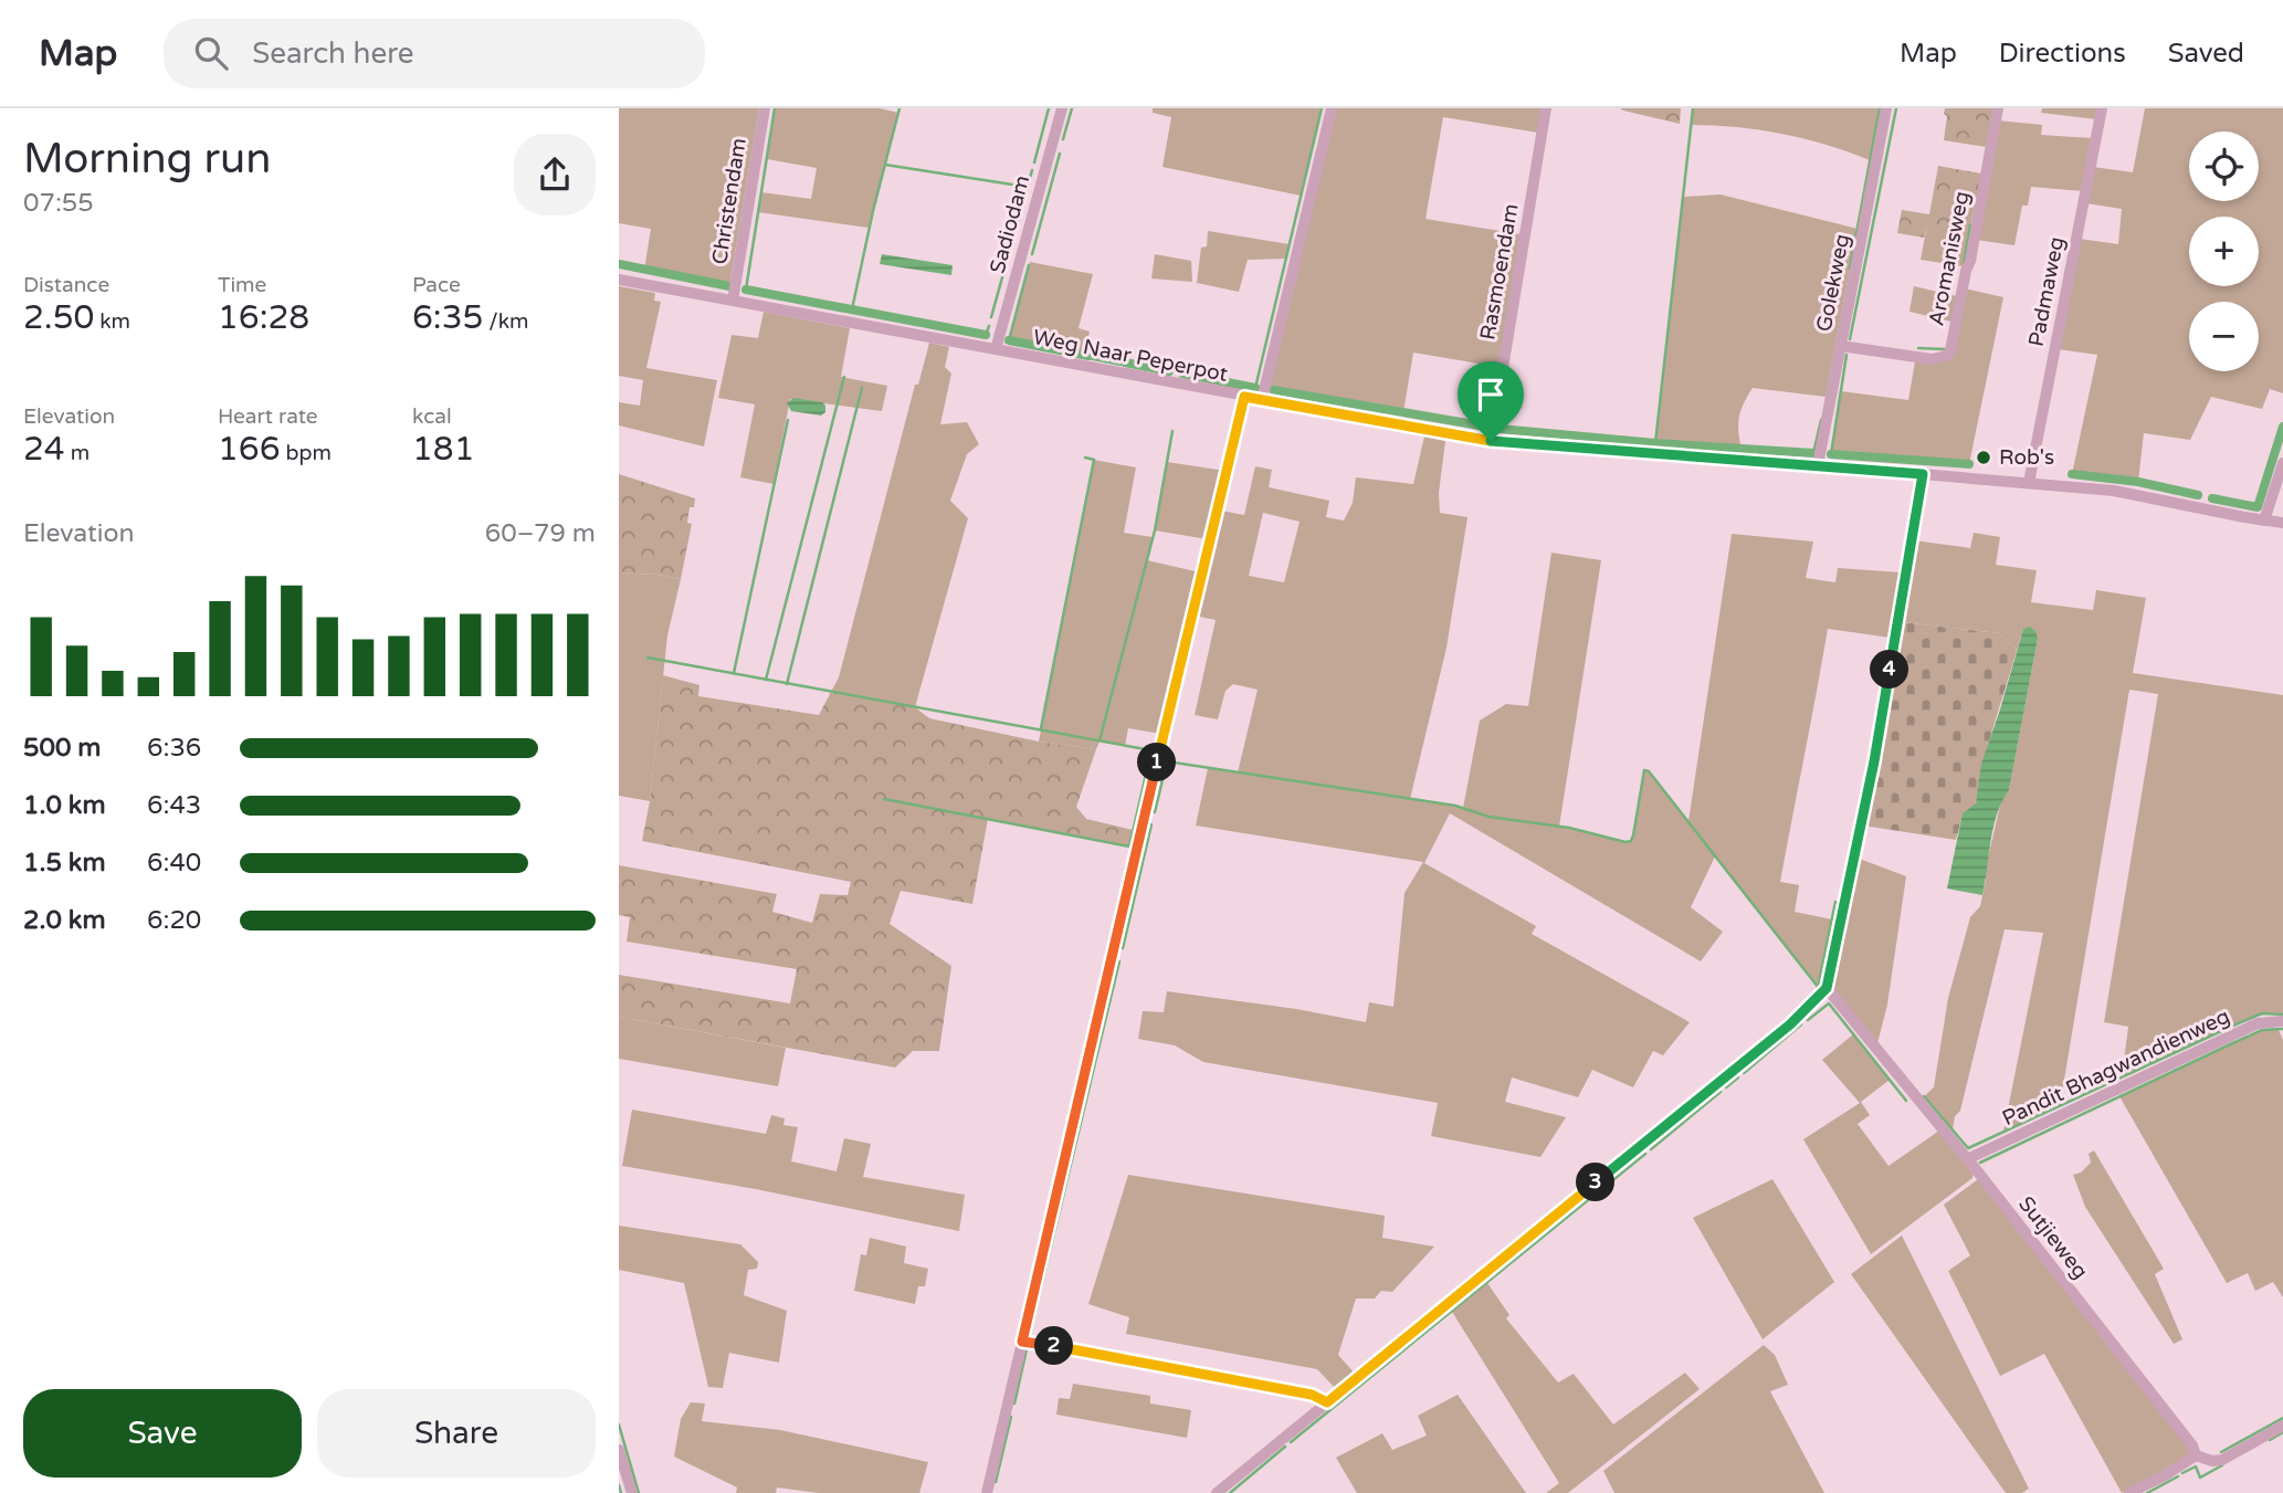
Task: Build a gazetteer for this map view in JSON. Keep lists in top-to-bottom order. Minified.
{"streets":{"street":["Christendam","Sadiodam","Aromanisweg","Rasmoendam","Golekweg","Padmaweg","Weg Naar Peperpot","Pandit Bhagwandienweg","Sutjieweg"]},"crossings":[["Christendam","Weg Naar Peperpot"],["Sadiodam","Weg Naar Peperpot"],["Aromanisweg","Golekweg"],["Rasmoendam","Weg Naar Peperpot"],["Golekweg","Weg Naar Peperpot"],["Padmaweg","Weg Naar Peperpot"],["Pandit Bhagwandienweg","Sutjieweg"]],"places":["Rob's"],"page":{"header":"Map","search":"Search here","nav":["Map","Directions","Saved"],"heading":["Morning run","07:55"],"map_buttons":["+","−"],"stats":[["Distance","2.50 km"],["Time","16:28"],["Pace","6:35 /km"],["Elevation","24 m"],["Heart rate","166 bpm"],["kcal","181"]],"chart":["Elevation","60–79 m"],"pins":["4","1","3","2"],"list":[{"name":"500 m","note":"6:36"},{"name":"1.0 km","note":"6:43"},{"name":"1.5 km","note":"6:40"},{"name":"2.0 km","note":"6:20"}],"buttons":["Save","Share"]}}
